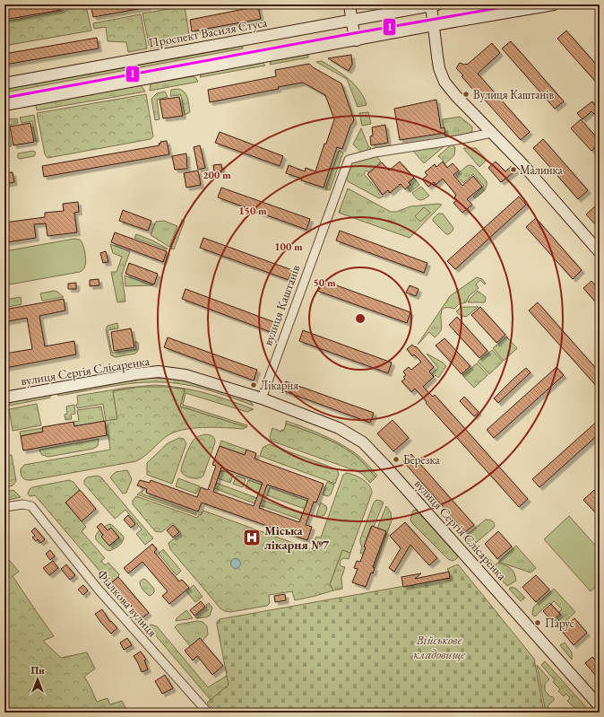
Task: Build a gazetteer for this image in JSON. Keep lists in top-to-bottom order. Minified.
{"streets":{"street":["Проспект Василя Стуса","вулиця Каштанів","вулиця Сергія Слісаренка","Фіалкова вулиця"]},"crossings":[["вулиця Каштанів","вулиця Сергія Слісаренка"]],"parks":["Військове кладовище"],"places":{"other":["Вулиця Каштанів","Малинка","Лікарня","Березка","Парус"],"hospital":["Міська лікарня №7"]},"lines":["transit line 1"],"north":"top","rings":["200 m","150 m","100 m","50 m"]}
